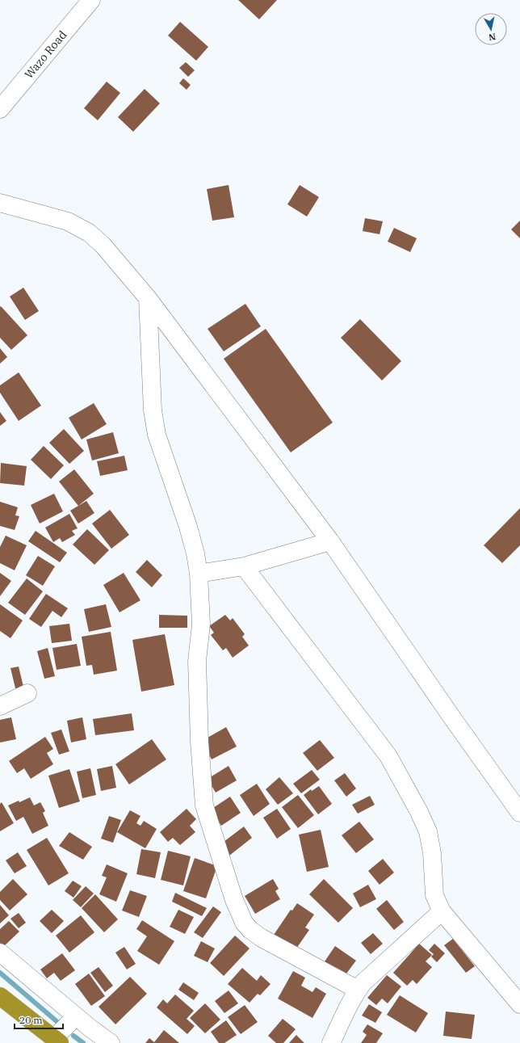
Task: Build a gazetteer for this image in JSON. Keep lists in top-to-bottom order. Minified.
{"streets":{"street":["Wazo Road"]},"scale_bar":"20 m","north":"bottom"}
